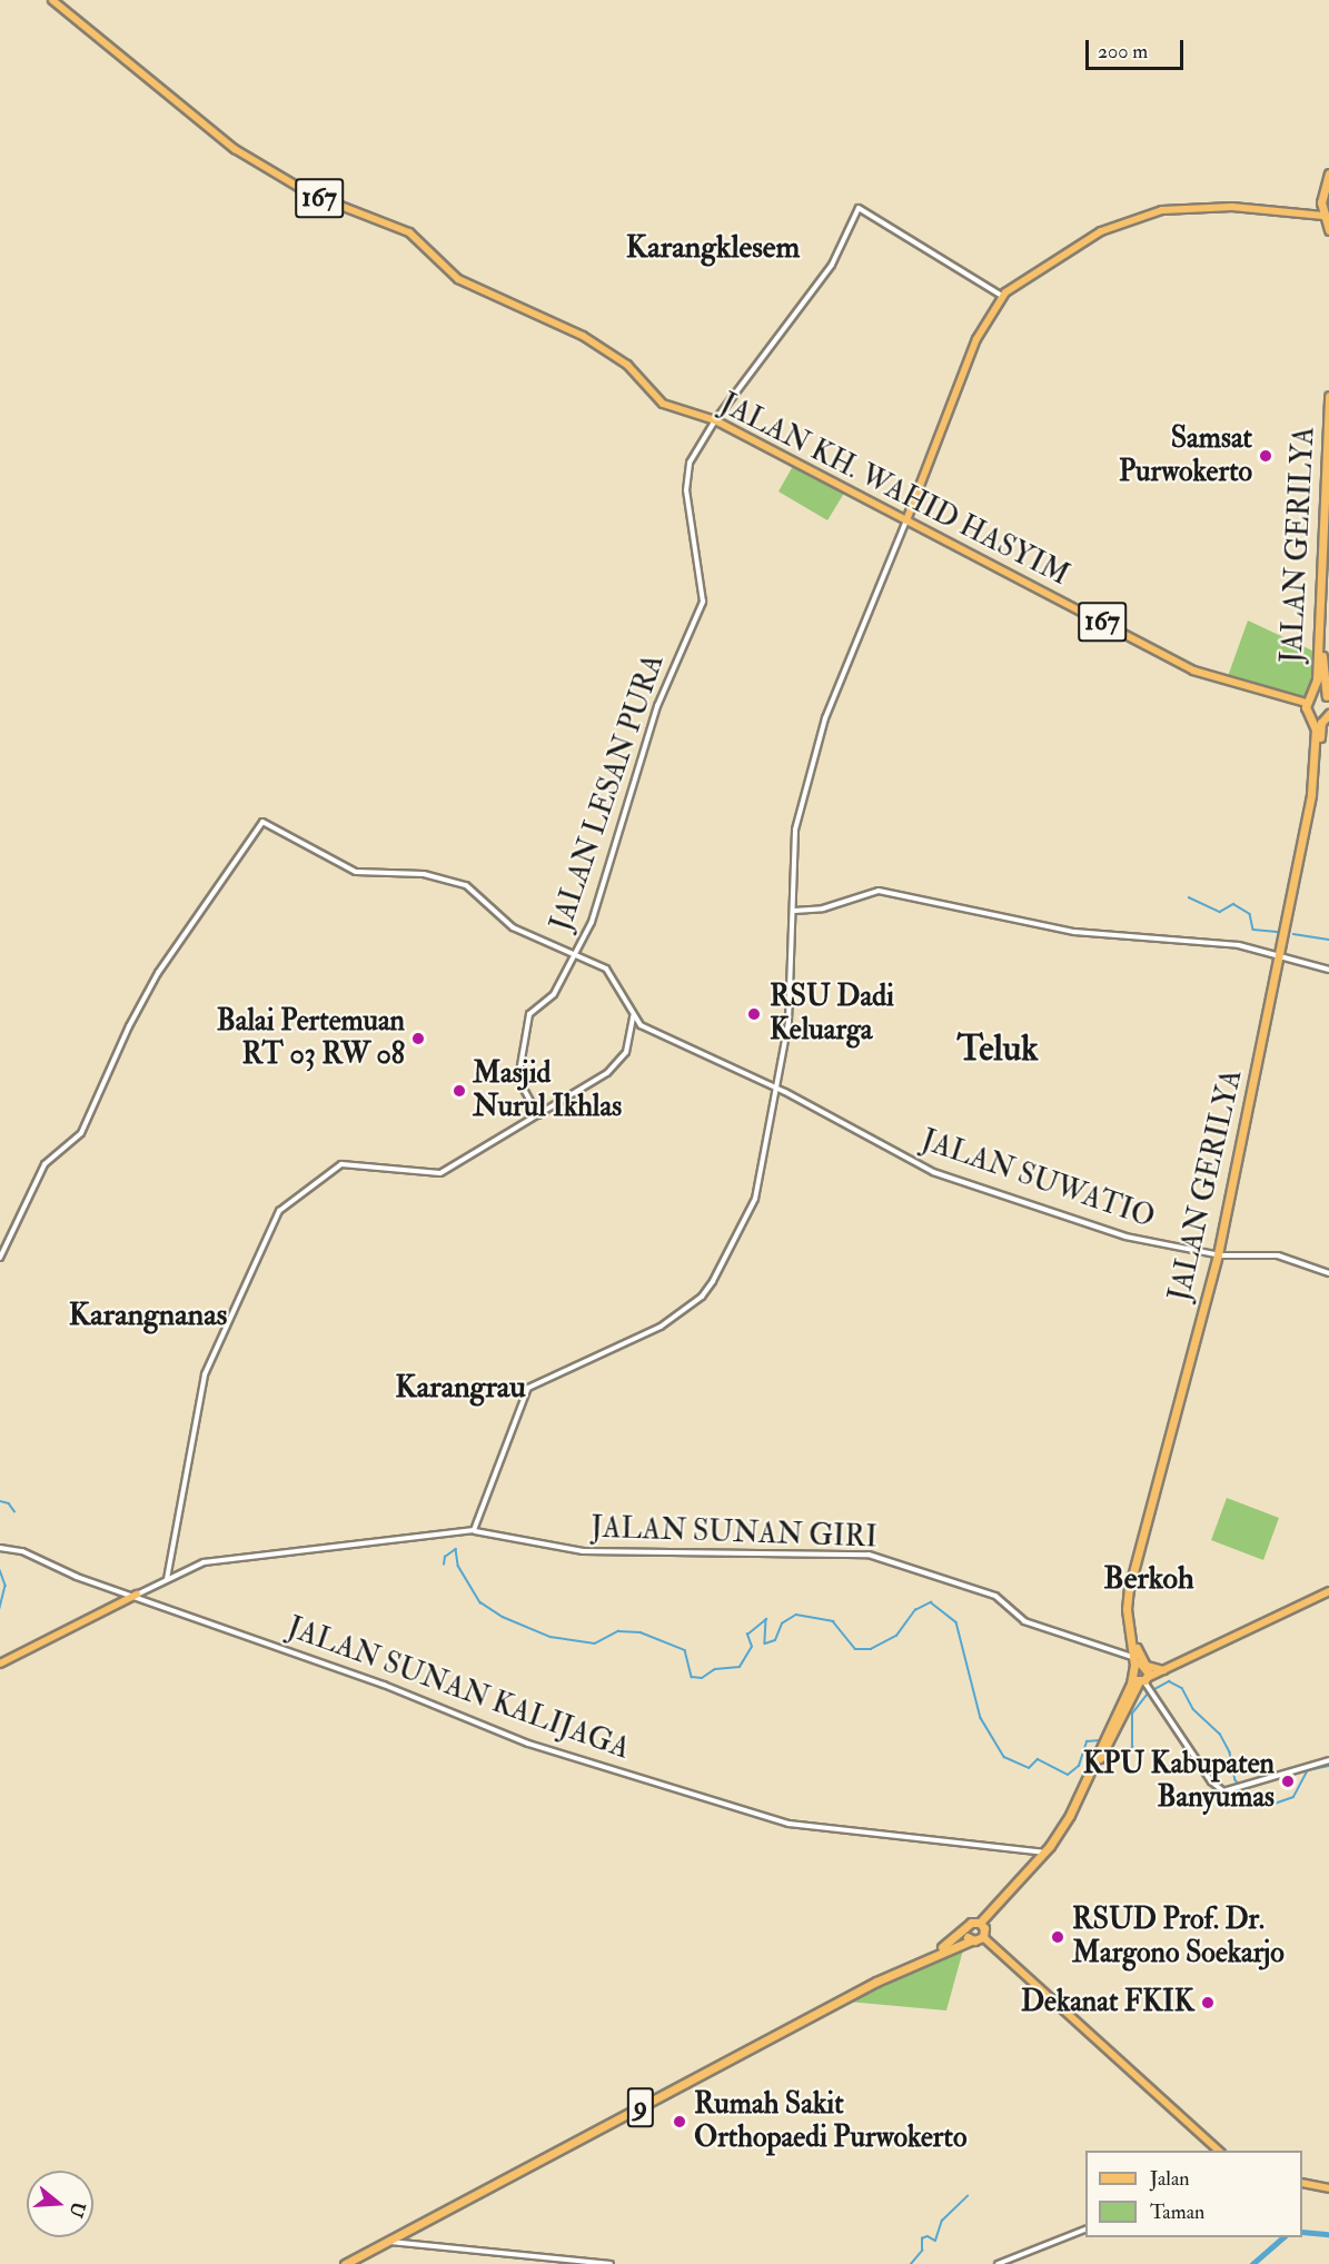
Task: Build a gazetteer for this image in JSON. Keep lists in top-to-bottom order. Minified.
{"streets":{"highway":["JALAN GERILYA","9"],"main road":["167","JALAN KH. WAHID HASYIM"],"street":["JALAN LESAN PURA","JALAN SUWATIO","JALAN SUNAN GIRI","JALAN SUNAN KALIJAGA"]},"crossings":[["JALAN KH. WAHID HASYIM","JALAN GERILYA"],["JALAN KH. WAHID HASYIM","JALAN LESAN PURA"],["JALAN GERILYA","JALAN SUWATIO"],["JALAN SUNAN GIRI","JALAN SUNAN KALIJAGA"]],"districts":["Karangklesem","Teluk","Karangnanas","Karangrau","Berkoh"],"places":["Samsat Purwokerto","RSU Dadi Keluarga","Balai Pertemuan RT 03 RW 08","Masjid Nurul Ikhlas","KPU Kabupaten Banyumas","RSUD Prof. Dr. Margono Soekarjo","Dekanat FKIK","Rumah Sakit Orthopaedi Purwokerto"],"legend":["Jalan","Taman"],"scale_bar":"200 m","north":"right"}
